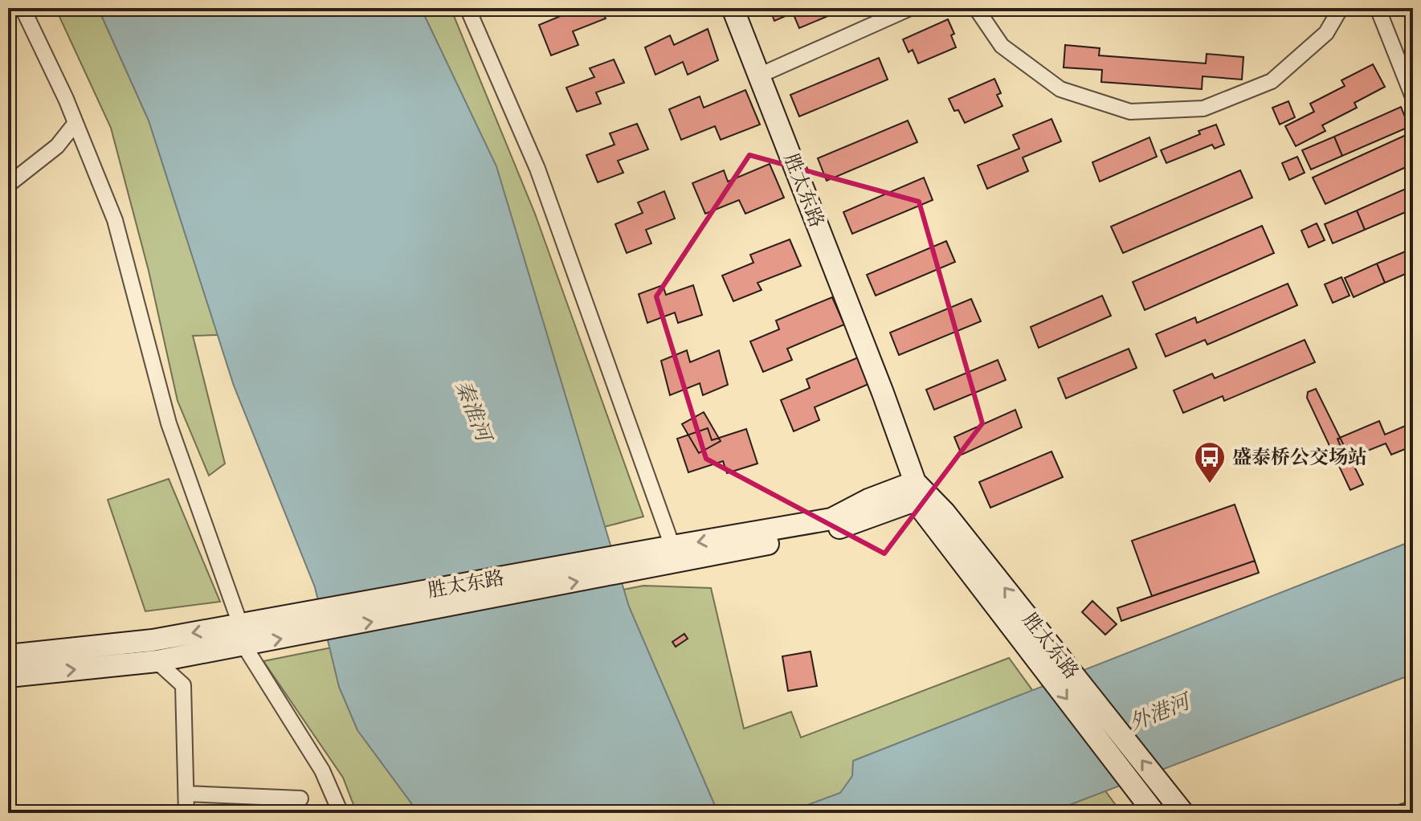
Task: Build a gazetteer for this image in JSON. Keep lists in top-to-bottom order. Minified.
{"streets":{"main road":["胜太东路"]},"water":["秦淮河","外港河"],"places":{"bus stop":["盛泰桥公交场站"]}}
